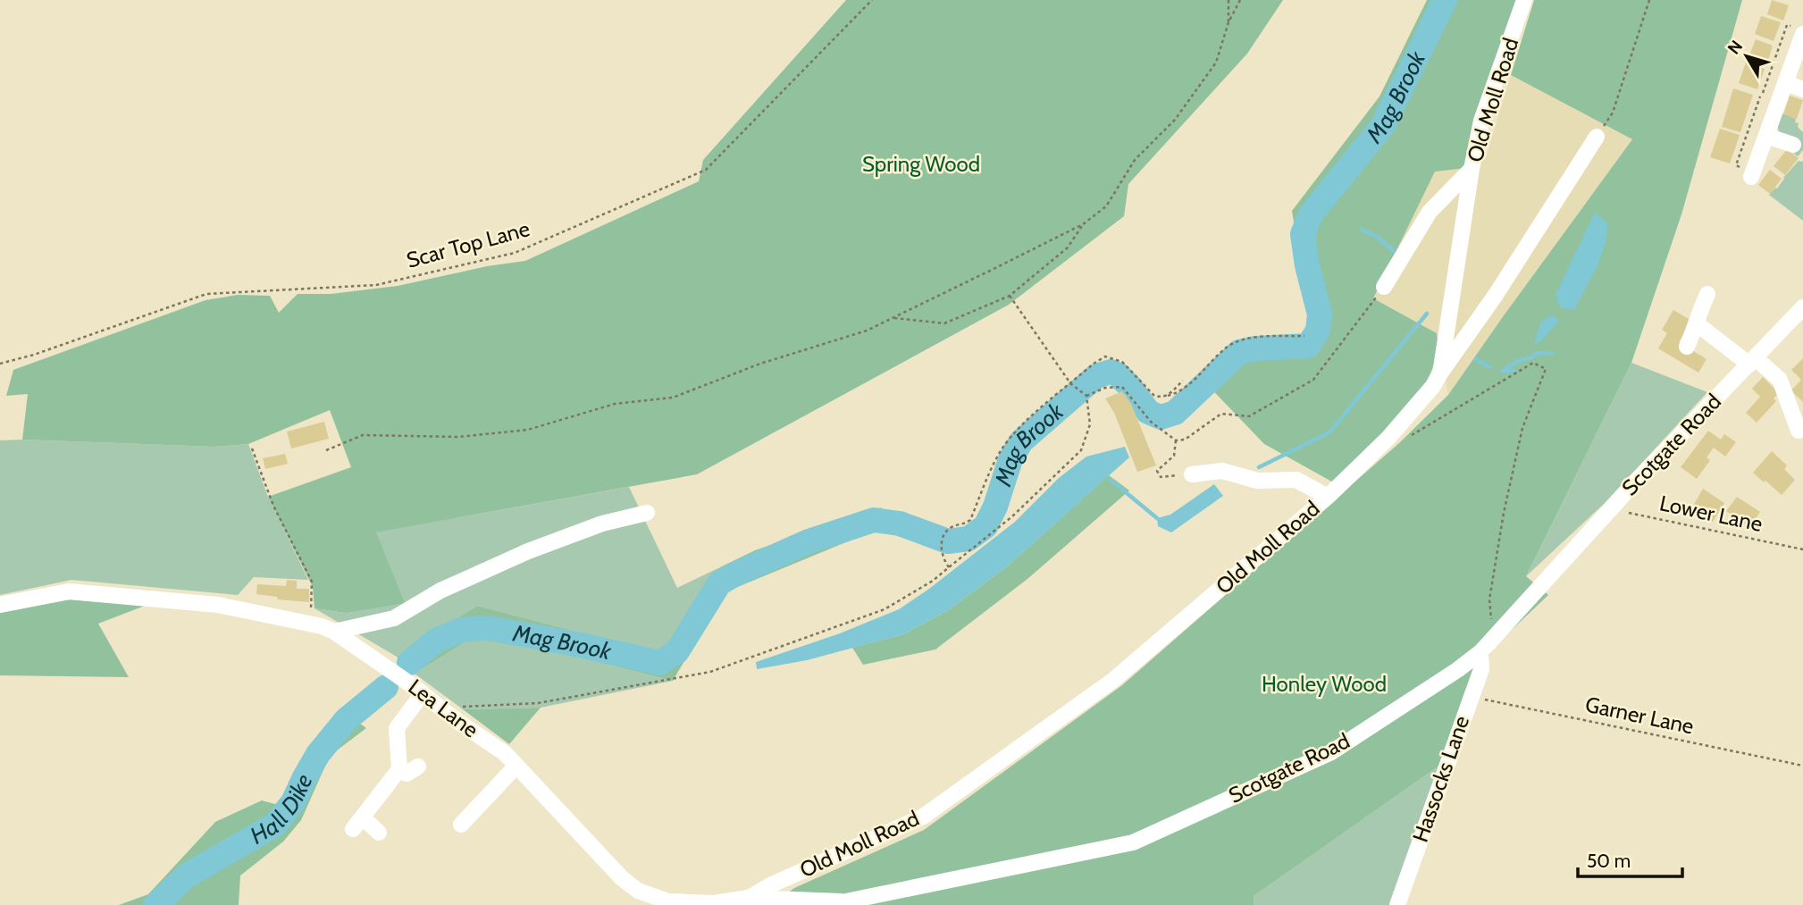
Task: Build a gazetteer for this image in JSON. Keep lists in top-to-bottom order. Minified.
{"streets":{"street":["Old Moll Road","Scotgate Road","Lea Lane","Hassocks Lane"],"path":["Scar Top Lane","Lower Lane","Garner Lane"]},"crossings":[["Old Moll Road","Lea Lane"],["Scotgate Road","Lower Lane"],["Scotgate Road","Lea Lane"],["Scotgate Road","Hassocks Lane"],["Garner Lane","Hassocks Lane"]],"water":["Mag Brook","Hall Dike"],"parks":["Spring Wood","Honley Wood"],"scale_bar":"50 m","north":"top left"}
